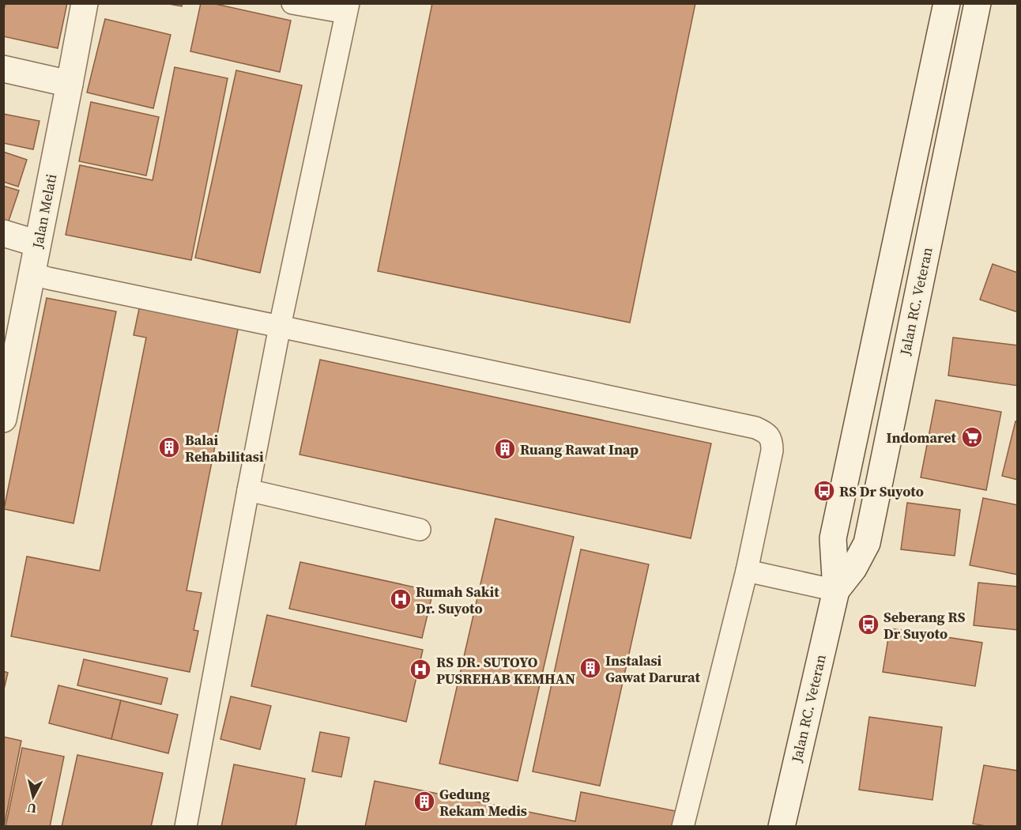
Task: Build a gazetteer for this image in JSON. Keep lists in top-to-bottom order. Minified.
{"streets":{"main road":["Jalan Melati","Jalan RC. Veteran"]},"places":{"supermarket":["Indomaret"],"building":["Balai Rehabilitasi","Ruang Rawat Inap","Instalasi Gawat Darurat","Gedung Rekam Medis"],"bus stop":["RS Dr Suyoto","Seberang RS Dr Suyoto"],"hospital":["Rumah Sakit Dr. Suyoto","RS DR. SUTOYO PUSREHAB KEMHAN"]},"north":"bottom"}
